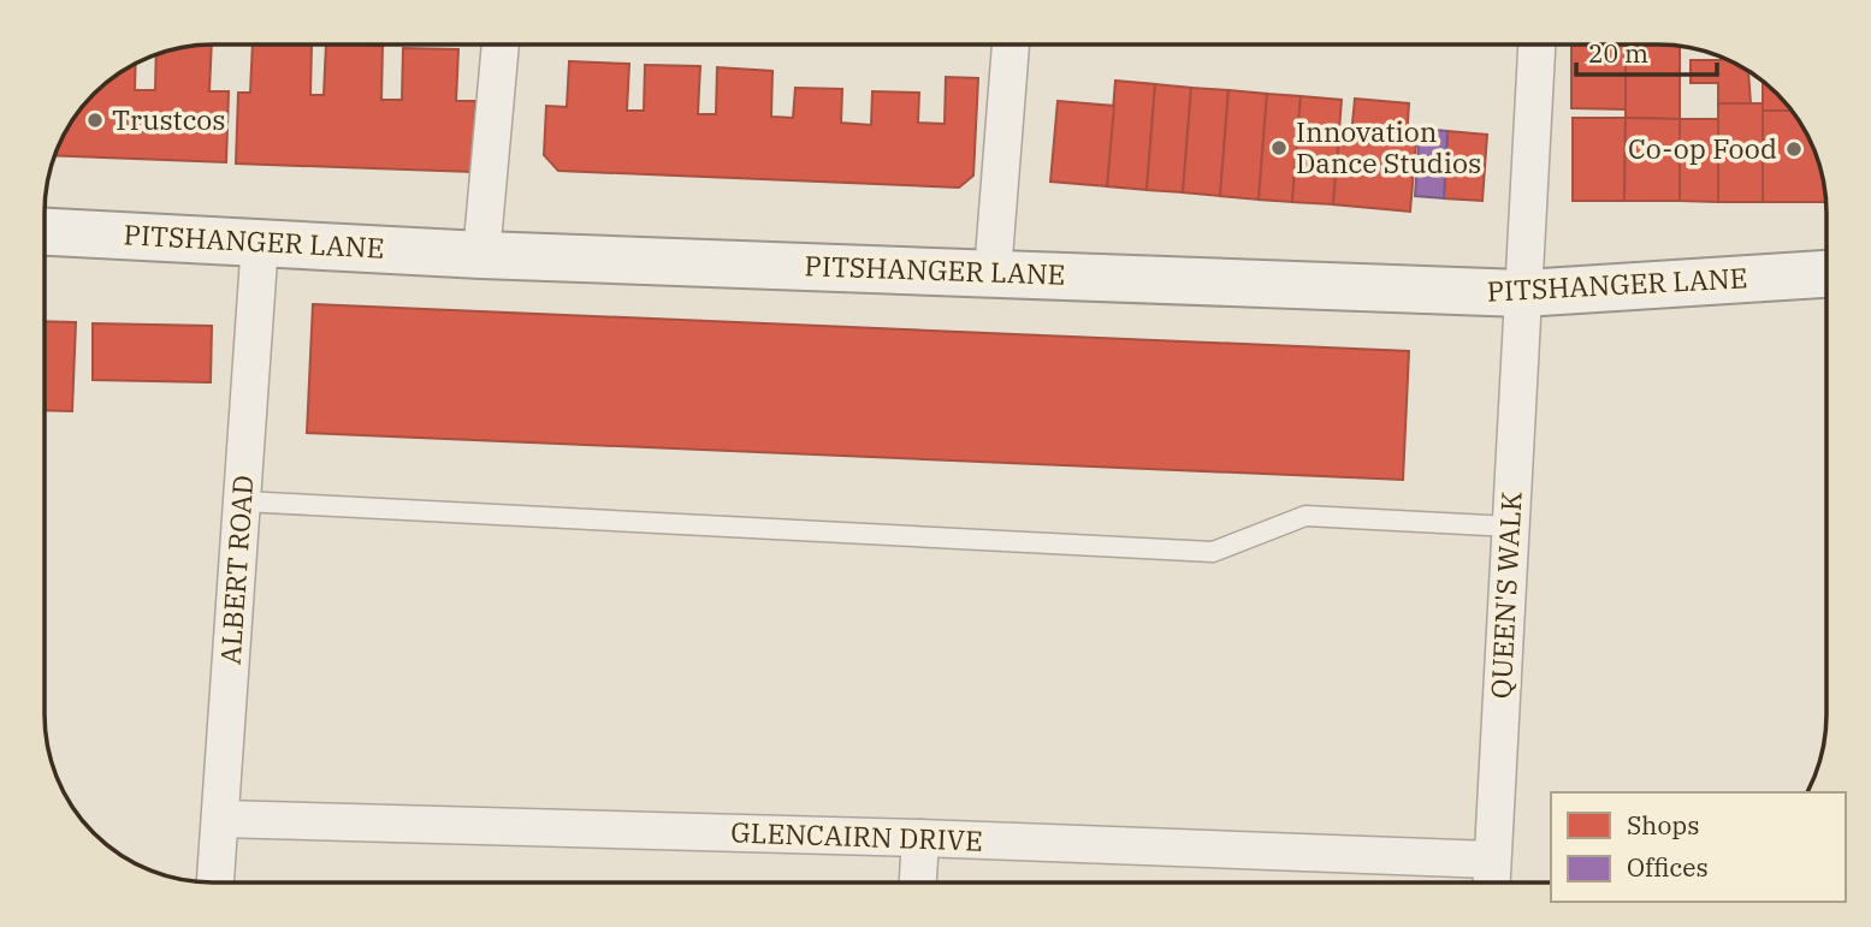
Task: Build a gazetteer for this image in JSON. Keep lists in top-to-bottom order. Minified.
{"streets":{"street":["PITSHANGER LANE","ALBERT ROAD","QUEEN'S WALK","GLENCAIRN DRIVE"]},"crossings":[["PITSHANGER LANE","ALBERT ROAD"],["PITSHANGER LANE","QUEEN'S WALK"],["ALBERT ROAD","GLENCAIRN DRIVE"],["QUEEN'S WALK","GLENCAIRN DRIVE"]],"places":["Trustcos","Innovation Dance Studios","Co-op Food"],"legend":["Shops","Offices"],"scale_bar":"20 m"}
